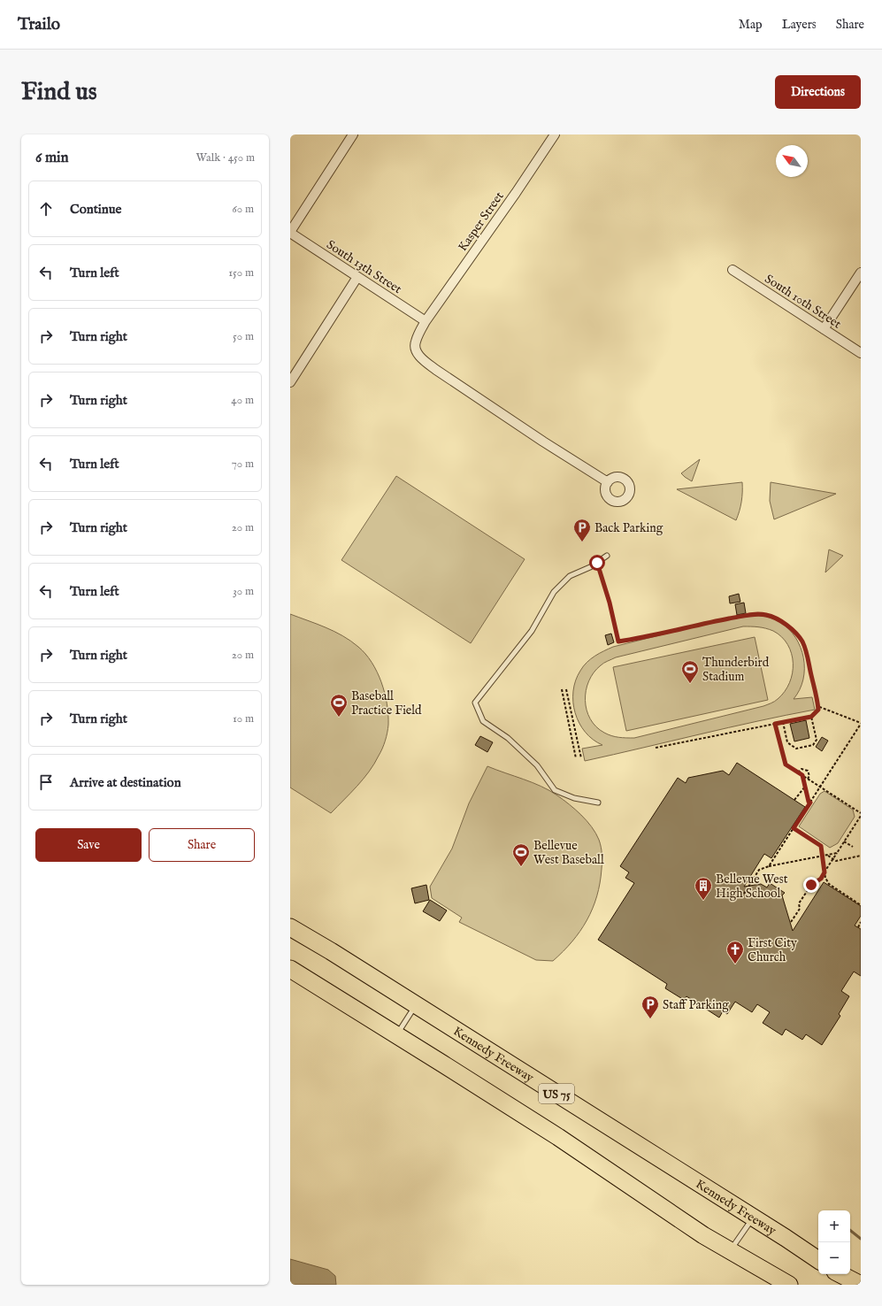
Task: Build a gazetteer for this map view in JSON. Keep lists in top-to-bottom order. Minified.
{"streets":{"highway":["Kennedy Freeway","US 75"],"street":["Kasper Street","South 13th Street","South 10th Street"]},"crossings":[["Kasper Street","South 13th Street"]],"places":{"parking":["Back Parking","Staff Parking"],"sports":["Thunderbird Stadium","Baseball Practice Field","Bellevue West Baseball"],"building":["Bellevue West High School"],"church":["First City Church"]},"north":"top left","page":{"header":"Trailo","nav":["Map","Layers","Share"],"buttons":["Directions",["Save","Share"]],"title":"Find us","heading":["6 min","Walk · 450 m"],"list":[["Continue","60 m"],["Turn left","150 m"],["Turn right","50 m"],["Turn right","40 m"],["Turn left","70 m"],["Turn right","20 m"],["Turn left","30 m"],["Turn right","20 m"],["Turn right","10 m"],"Arrive at destination"],"map_buttons":["+","−"]}}
